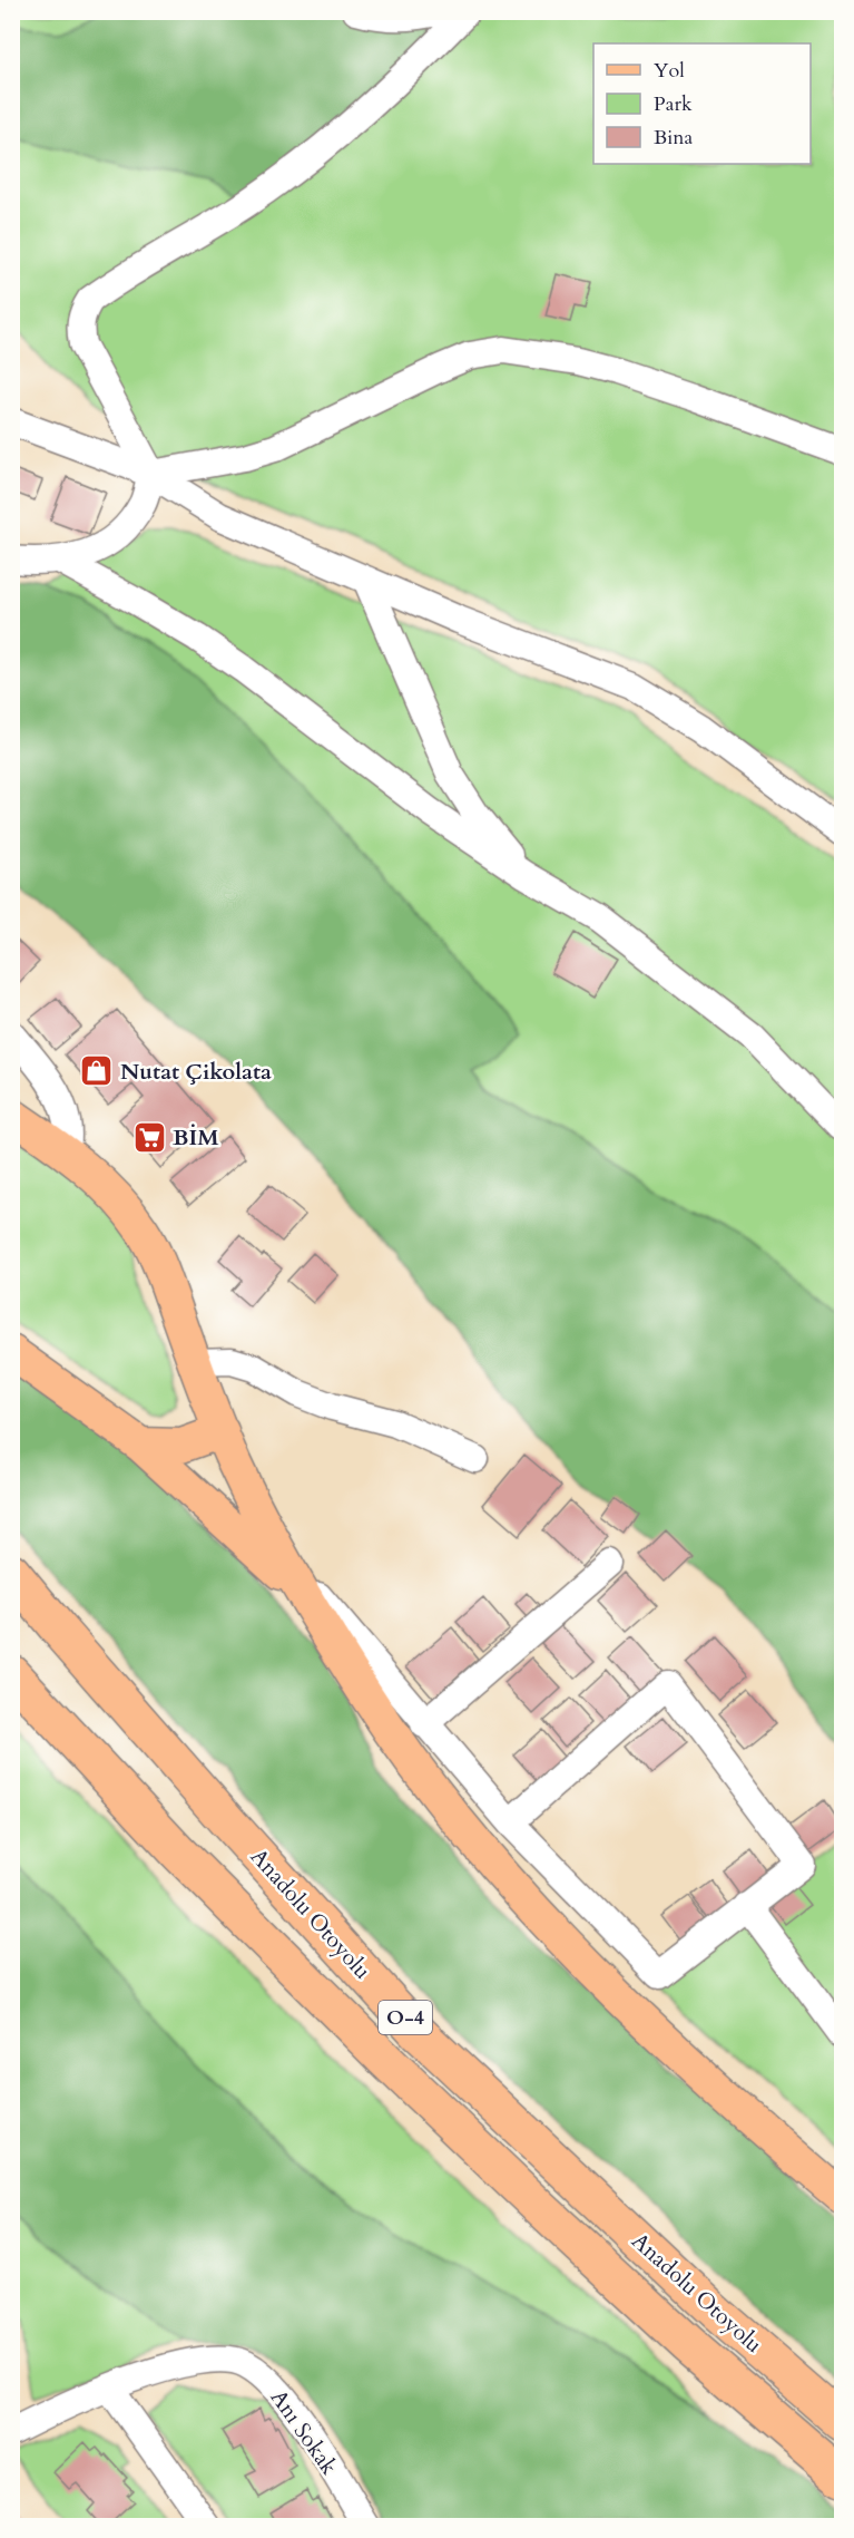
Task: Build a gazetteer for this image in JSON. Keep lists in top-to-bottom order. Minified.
{"streets":{"highway":["Anadolu Otoyolu","O-4"],"street":["Anı Sokak"]},"places":{"shop":["Nutat Çikolata"],"supermarket":["BİM"]},"legend":["Yol","Park","Bina"]}
